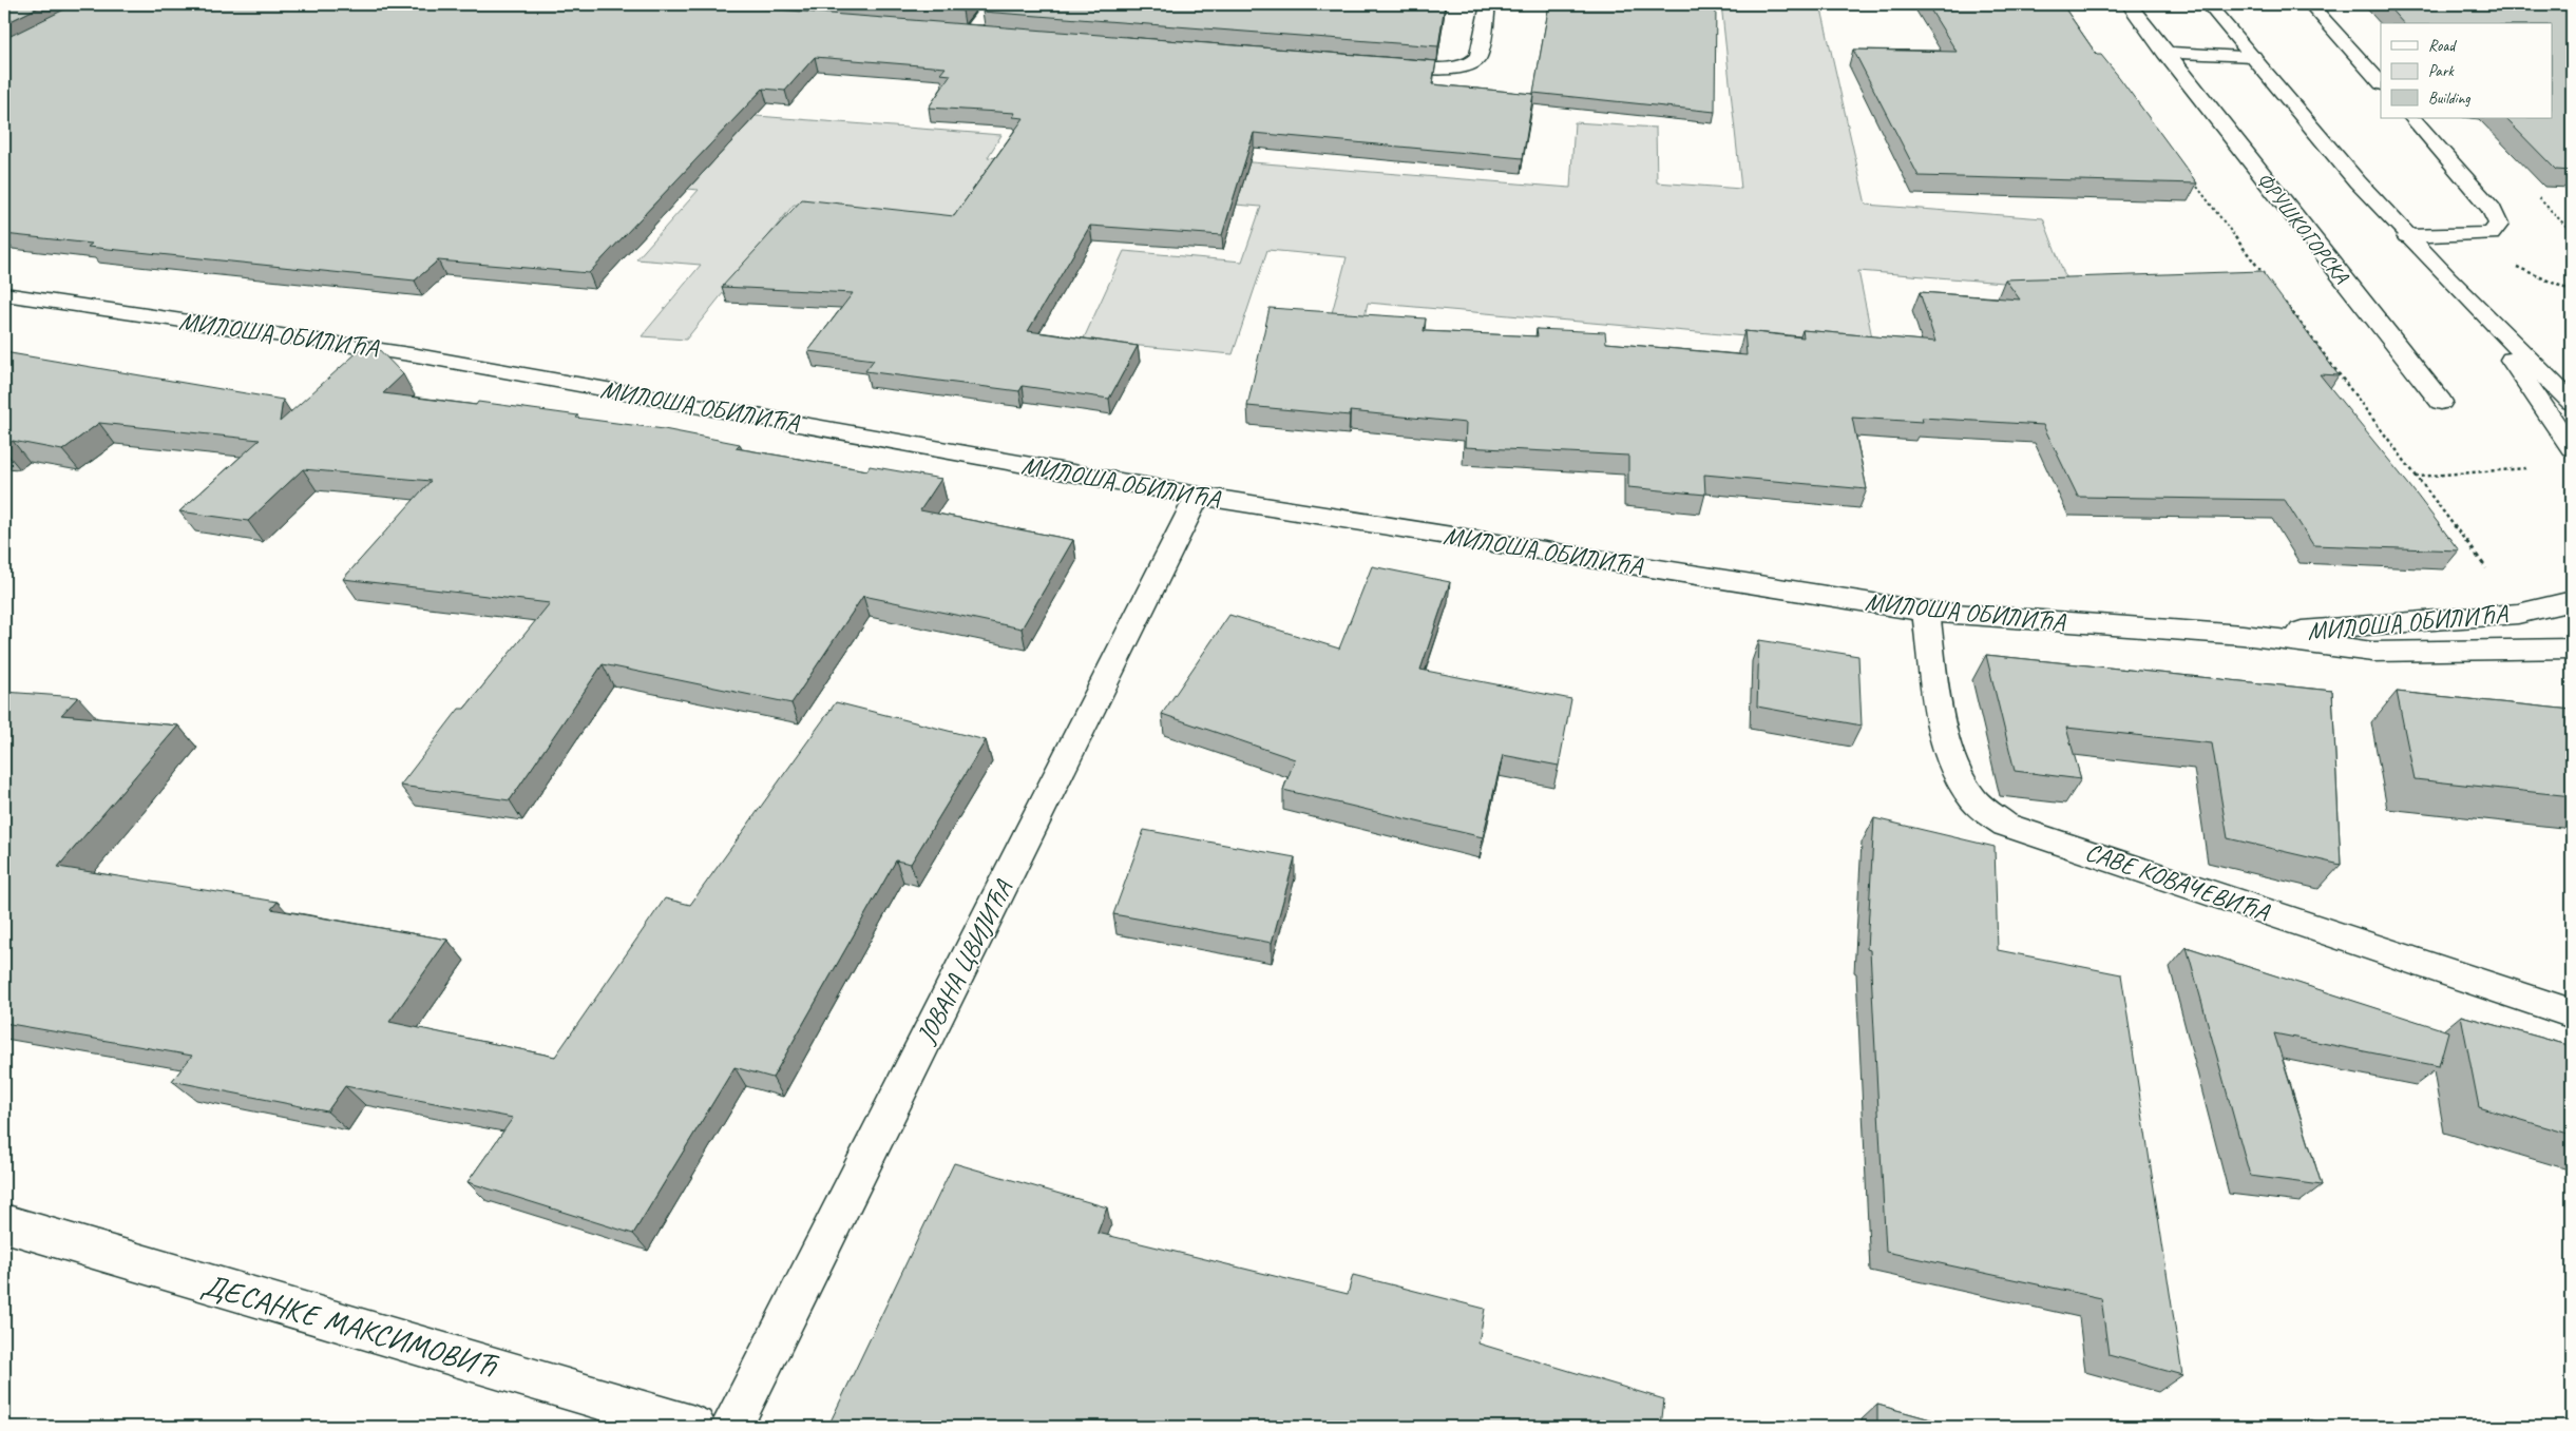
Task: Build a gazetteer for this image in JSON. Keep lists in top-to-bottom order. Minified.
{"streets":{"street":["ФРУШКОГОРСКА","МИЛОША ОБИЛИЋА","САВЕ КОВАЧЕВИЋА","ЈОВАНА ЦВИЈИЋА","ДЕСАНКЕ МАКСИМОВИЋ"]},"crossings":[["МИЛОША ОБИЛИЋА","САВЕ КОВАЧЕВИЋА"],["МИЛОША ОБИЛИЋА","ЈОВАНА ЦВИЈИЋА"]],"legend":["Road","Park","Building"]}
